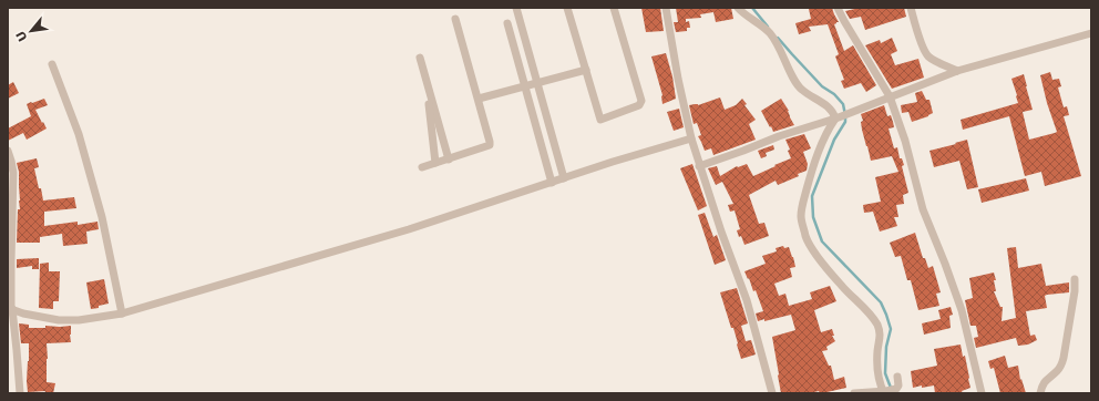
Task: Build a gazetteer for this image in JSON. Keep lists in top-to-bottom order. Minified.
{"north":"bottom left"}
